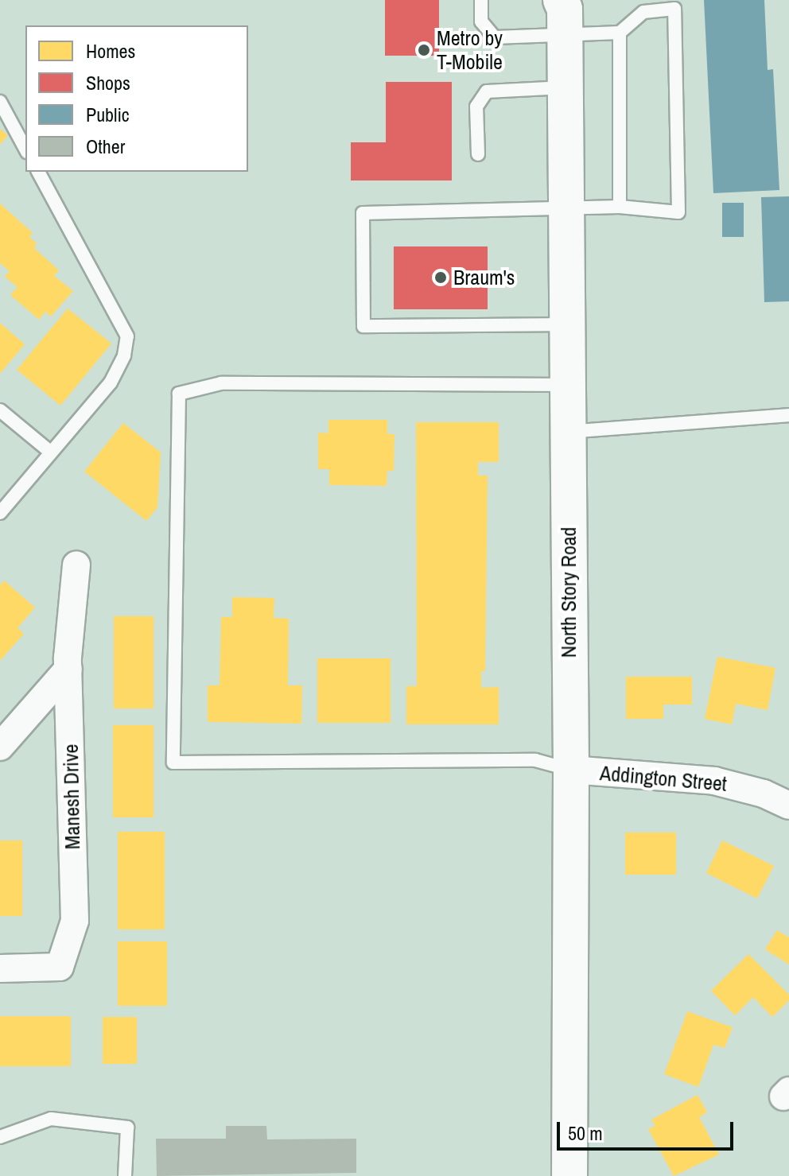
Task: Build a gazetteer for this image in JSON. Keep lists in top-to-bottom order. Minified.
{"streets":{"main road":["North Story Road"],"street":["Addington Street","Manesh Drive"]},"crossings":[["North Story Road","Addington Street"]],"places":["Metro by T-Mobile","Braum's"],"legend":["Homes","Shops","Public","Other"],"scale_bar":"50 m"}
